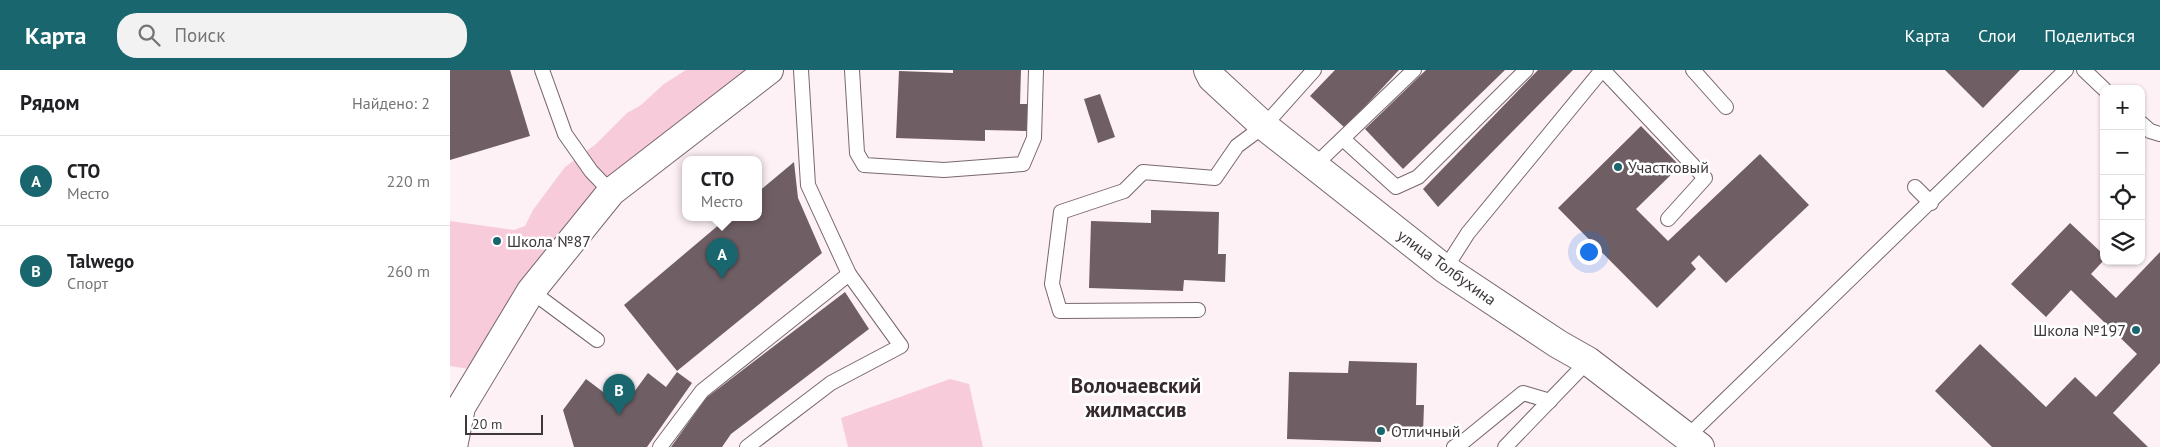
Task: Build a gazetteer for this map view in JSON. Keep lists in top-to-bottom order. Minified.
{"streets":{"street":["улица Толбухина"]},"districts":["Волочаевский жилмассив"],"places":["Участковый","Школа №87","Школа №197","Отличный"],"scale_bar":"20 m","page":{"header":"Карта","search":"Поиск","nav":["Карта","Слои","Поделиться"],"heading":["Рядом","Найдено: 2"],"map_buttons":["+","−"],"list":[{"mark":"A","name":"СТО","note":"Место","value":"220 m"},{"mark":"B","name":"Talwego","note":"Спорт","value":"260 m"}],"popup":["СТО","Место"],"pins":["A","B"],"scale":"20 m"}}
